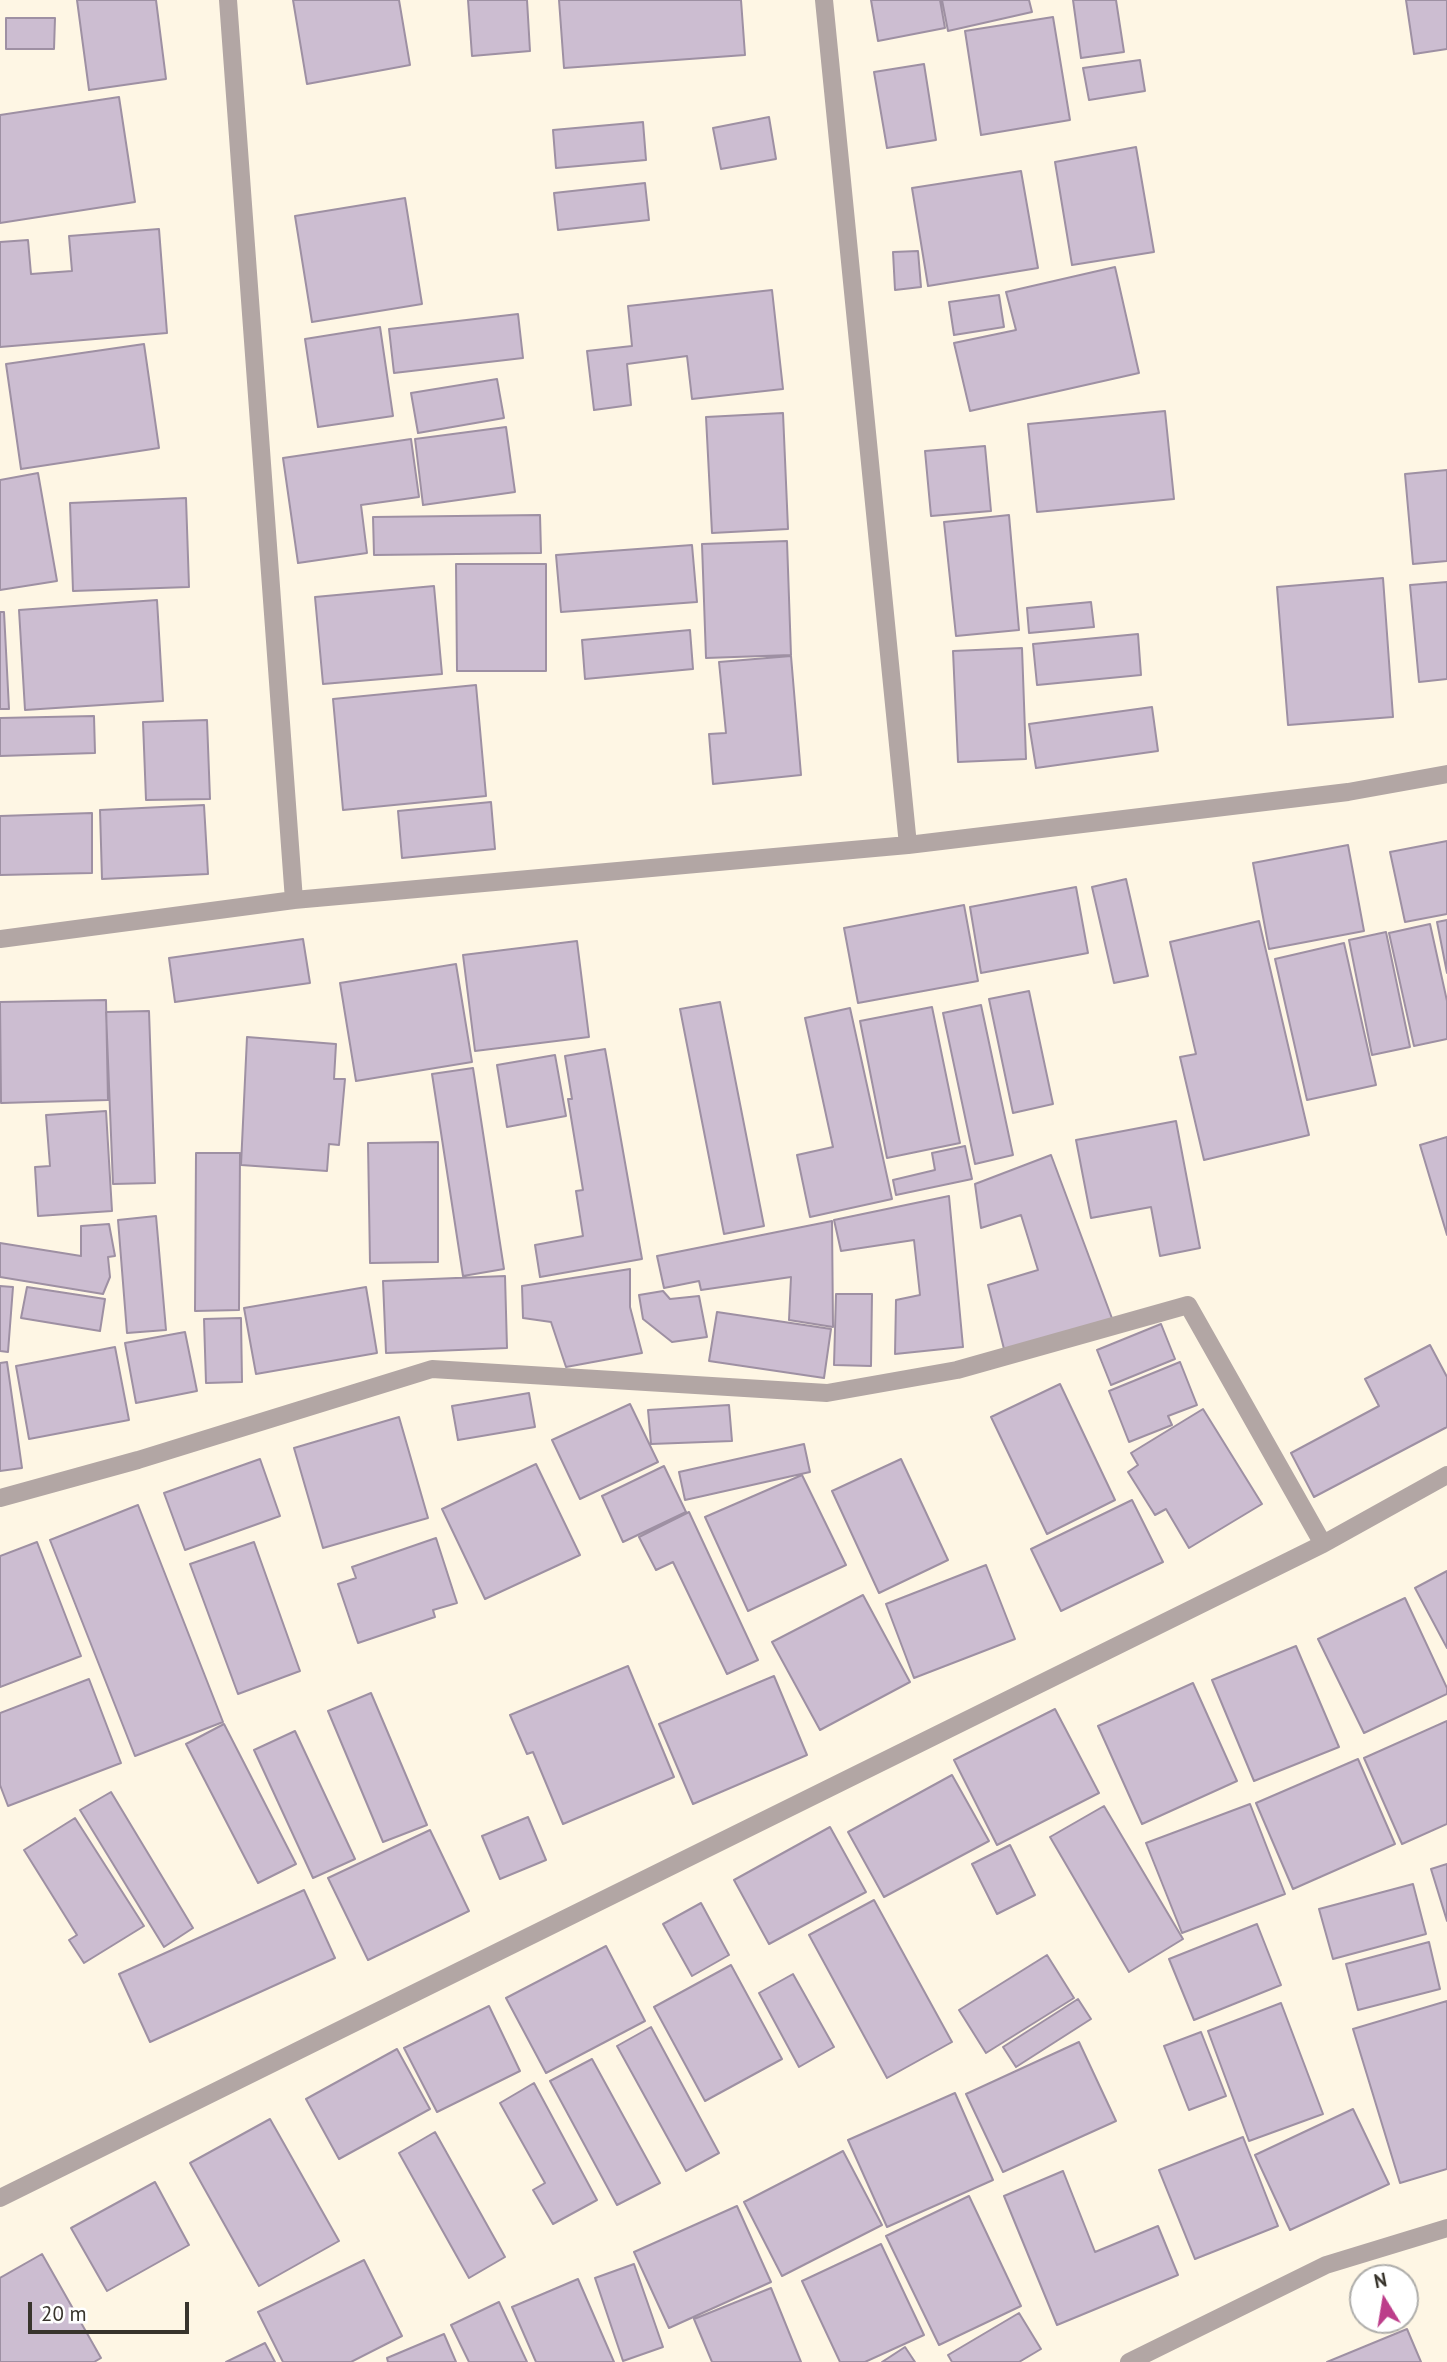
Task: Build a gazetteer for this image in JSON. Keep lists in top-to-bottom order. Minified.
{"scale_bar":"20 m","north":"top"}
